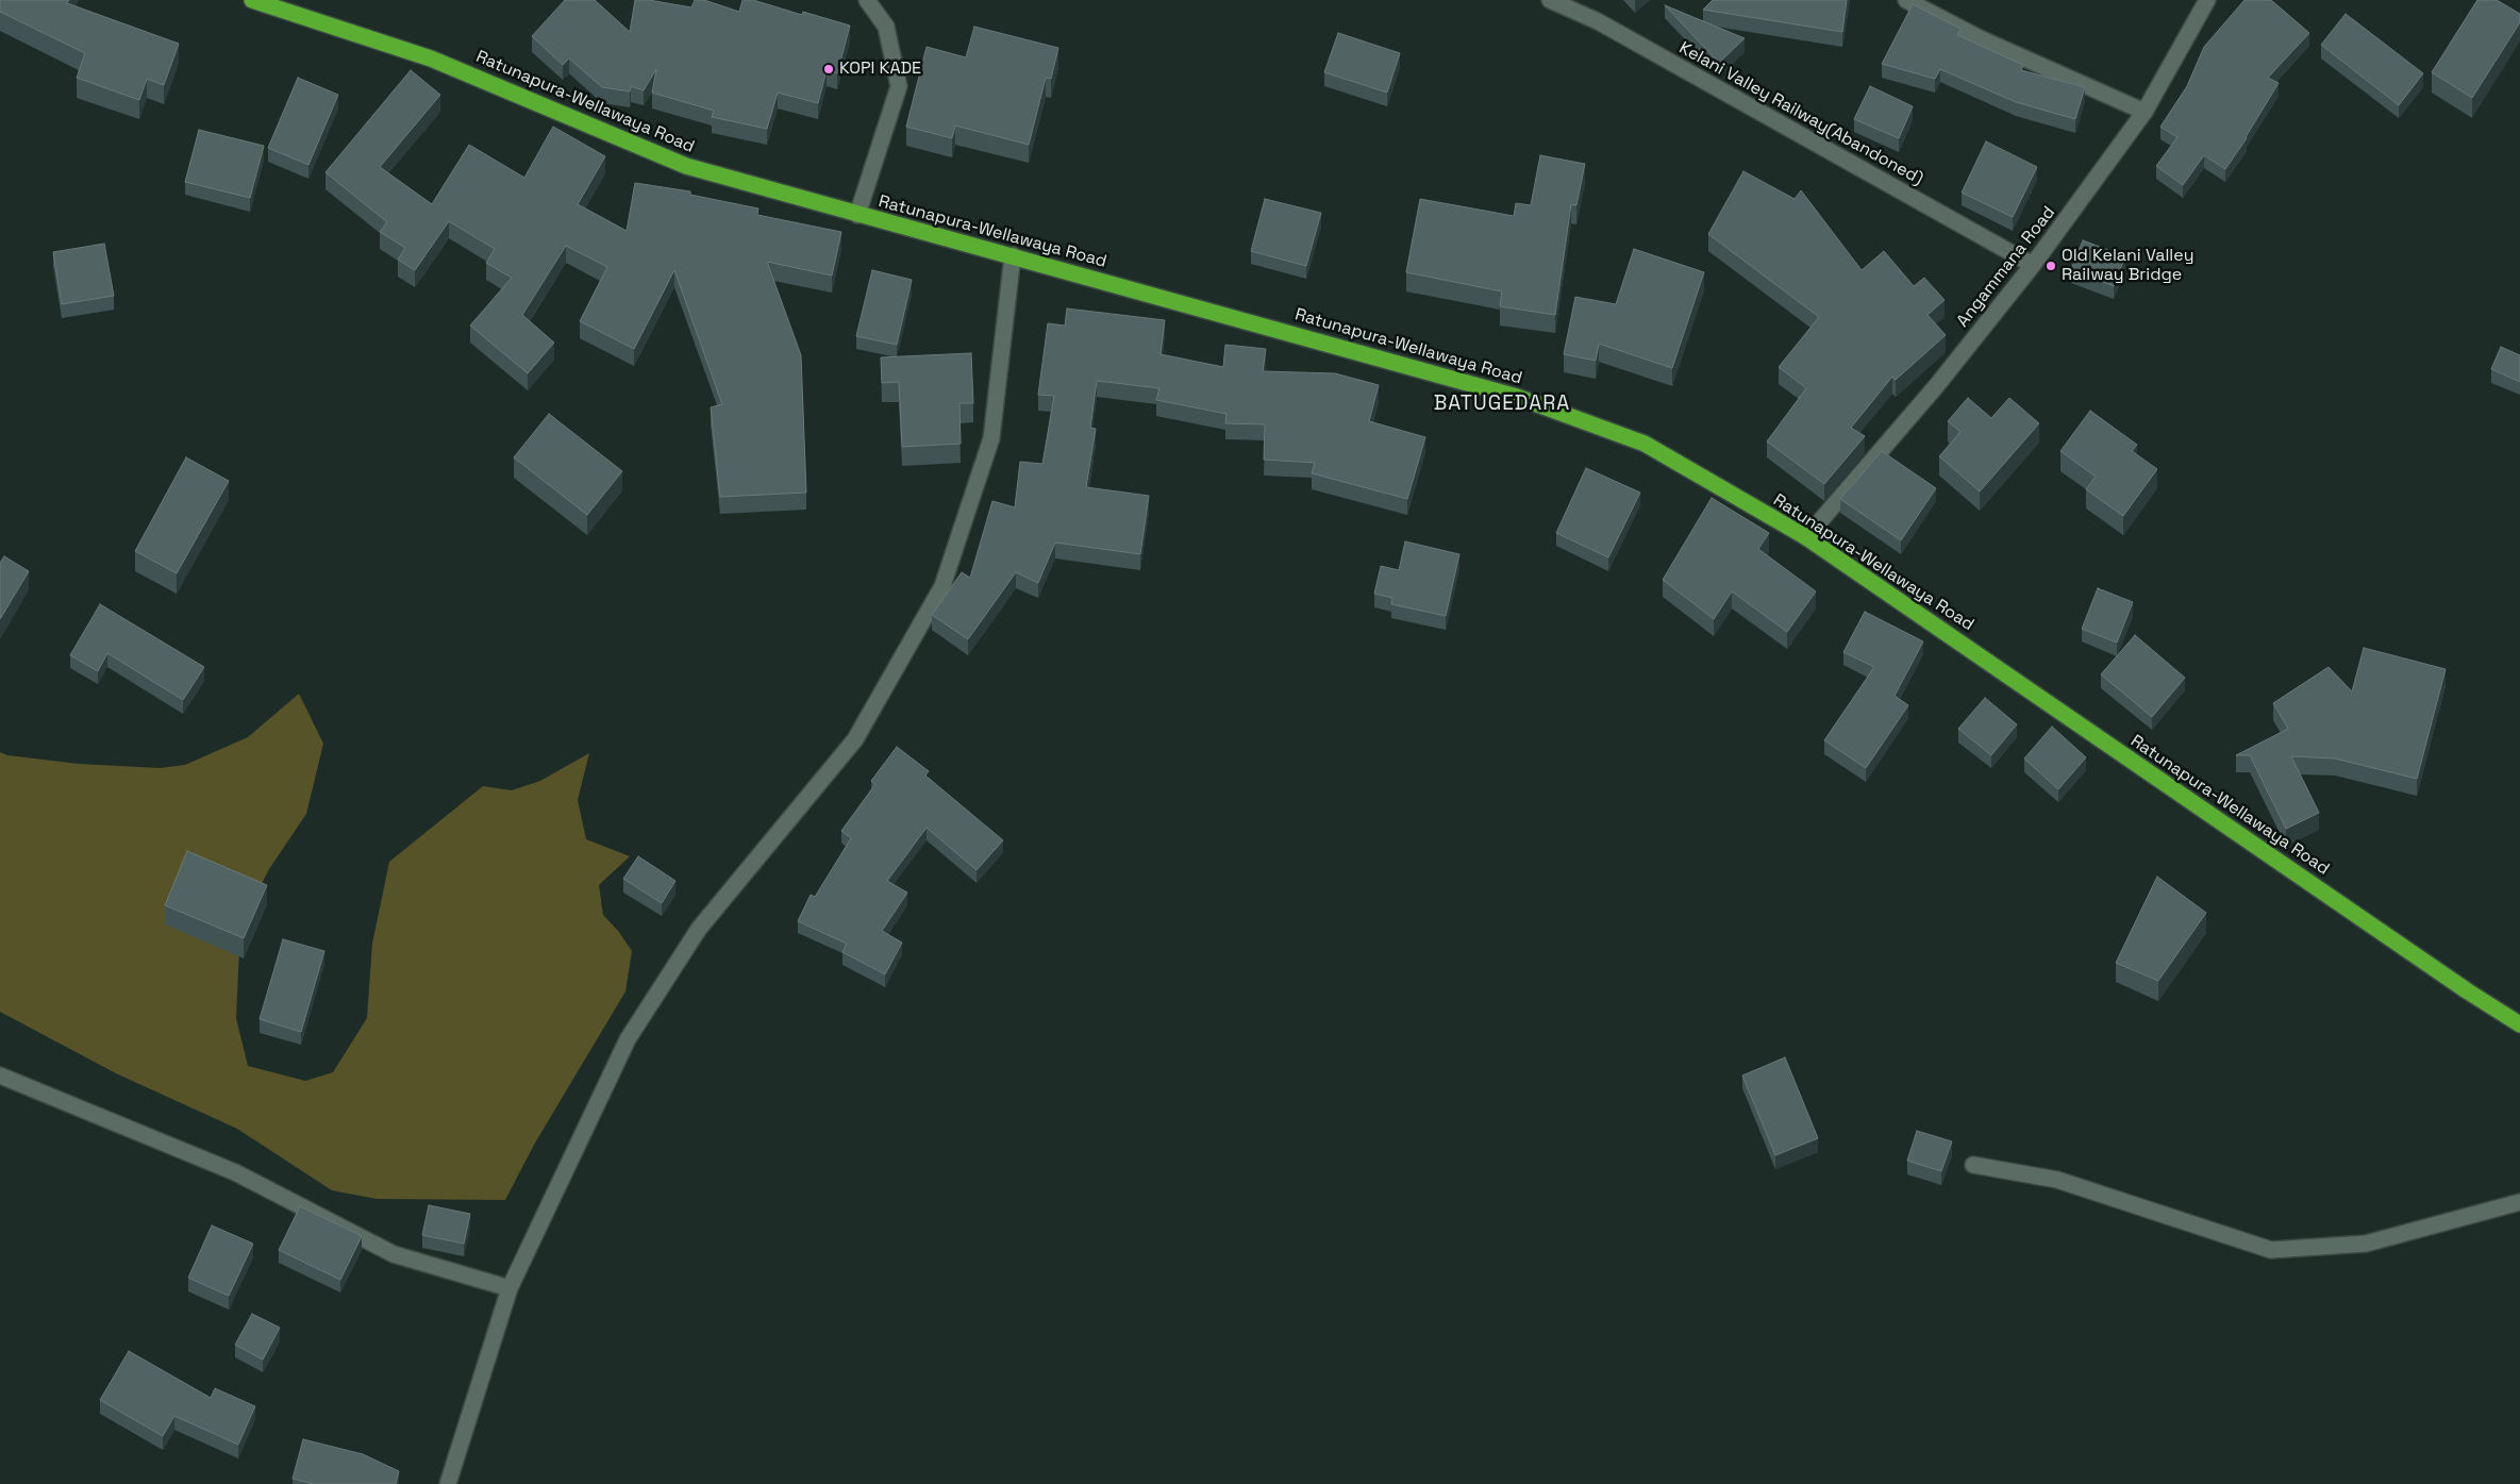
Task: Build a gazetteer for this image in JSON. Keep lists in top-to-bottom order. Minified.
{"streets":{"highway":["Ratunapura-Wellawaya Road"],"street":["Kelani Valley Railway(Abandoned)","Angammana Road"]},"crossings":[["Ratunapura-Wellawaya Road","Angammana Road"],["Kelani Valley Railway(Abandoned)","Angammana Road"]],"districts":["BATUGEDARA"],"places":["KOPI KADE","Old Kelani Valley Railway Bridge"]}
